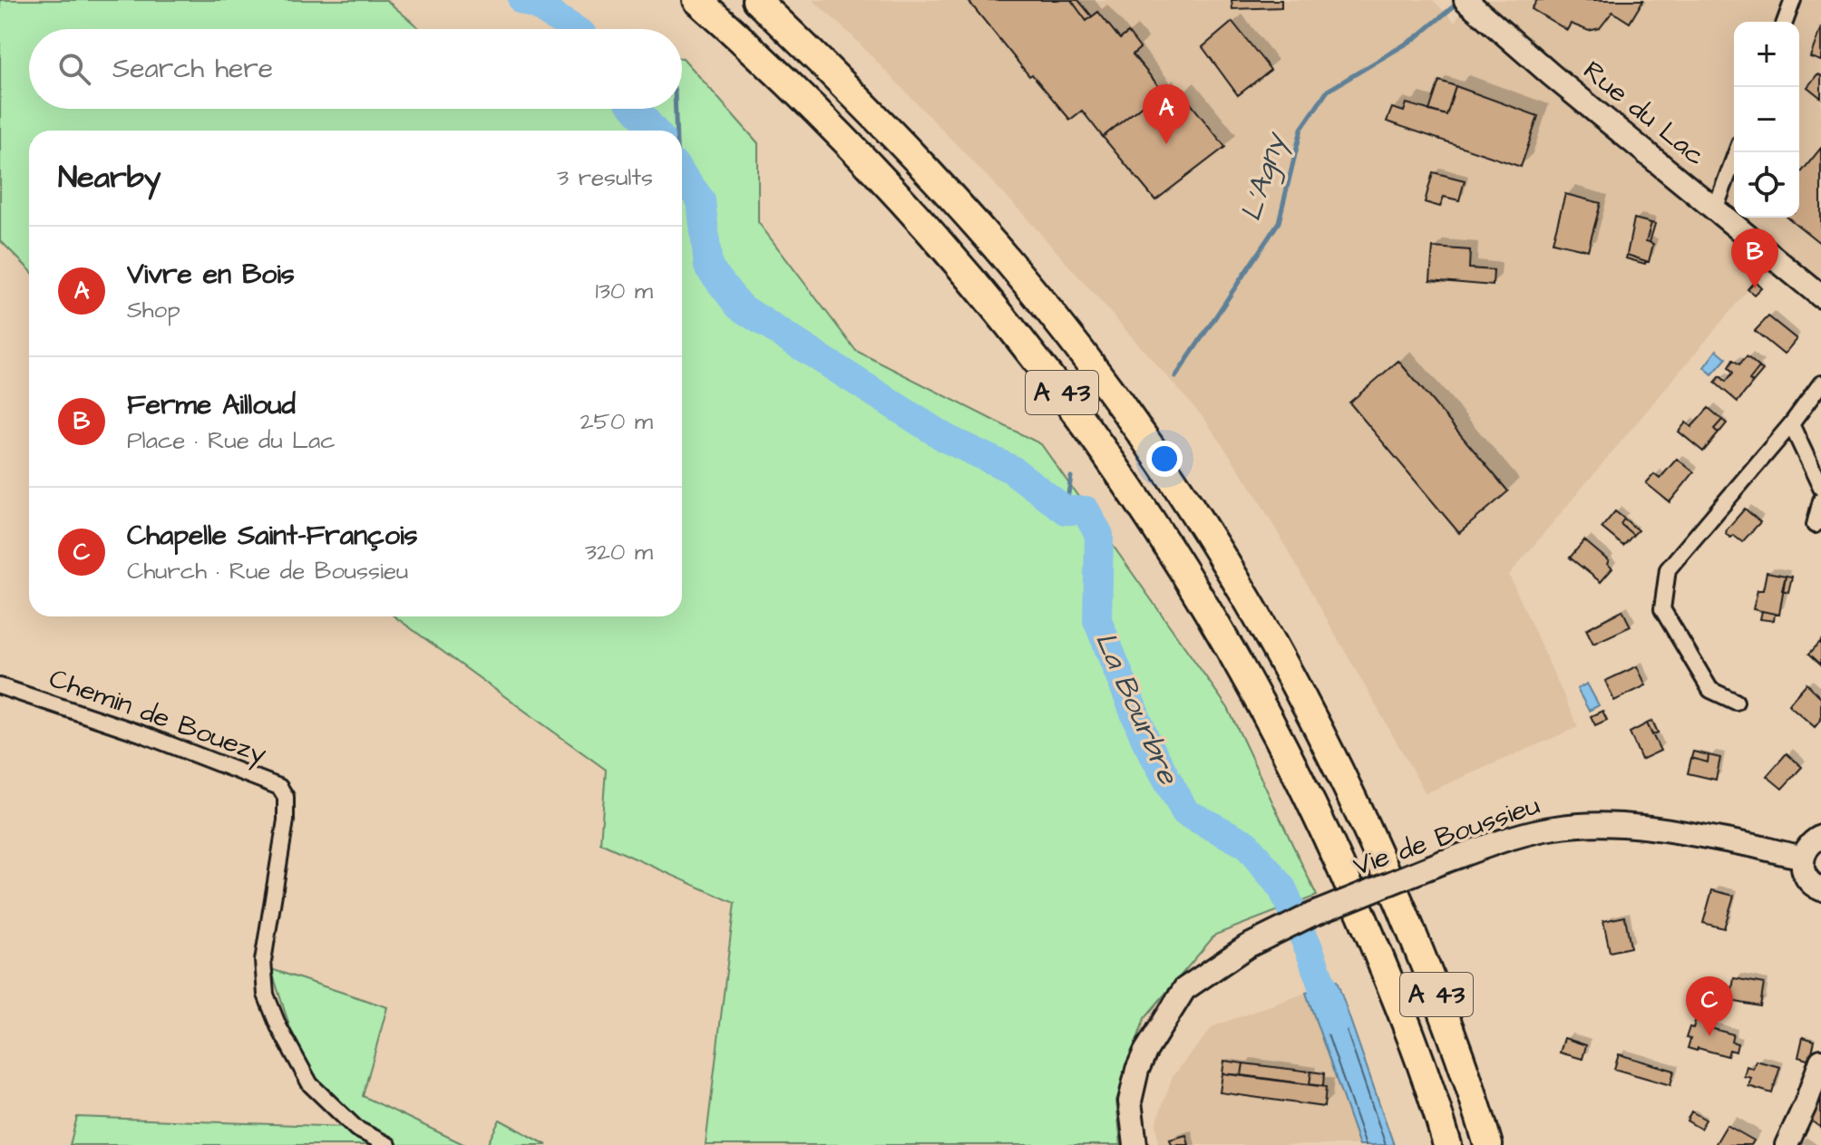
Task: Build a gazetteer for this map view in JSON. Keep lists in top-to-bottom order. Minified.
{"streets":{"highway":["A 43"],"street":["Rue du Lac","Chemin de Bouezy","Vie de Boussieu"]},"water":["L'Agny","La Bourbre"],"page":{"map_buttons":["+","−"],"search":"Search here","pins":["A","B","C"],"heading":["Nearby","3 results"],"list":[{"mark":"A","name":"Vivre en Bois","note":"Shop","value":"130 m"},{"mark":"B","name":"Ferme Ailloud","note":"Place · Rue du Lac","value":"250 m"},{"mark":"C","name":"Chapelle Saint-François","note":"Church · Rue de Boussieu","value":"320 m"}]}}
